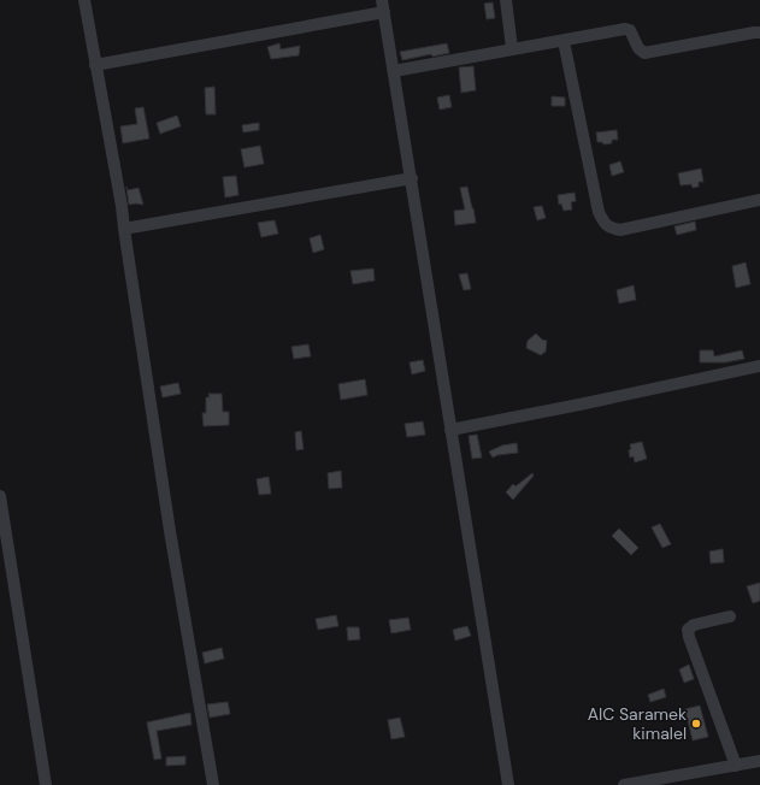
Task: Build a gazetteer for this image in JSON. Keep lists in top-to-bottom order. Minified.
{"places":["AIC Saramek kimalel"]}
